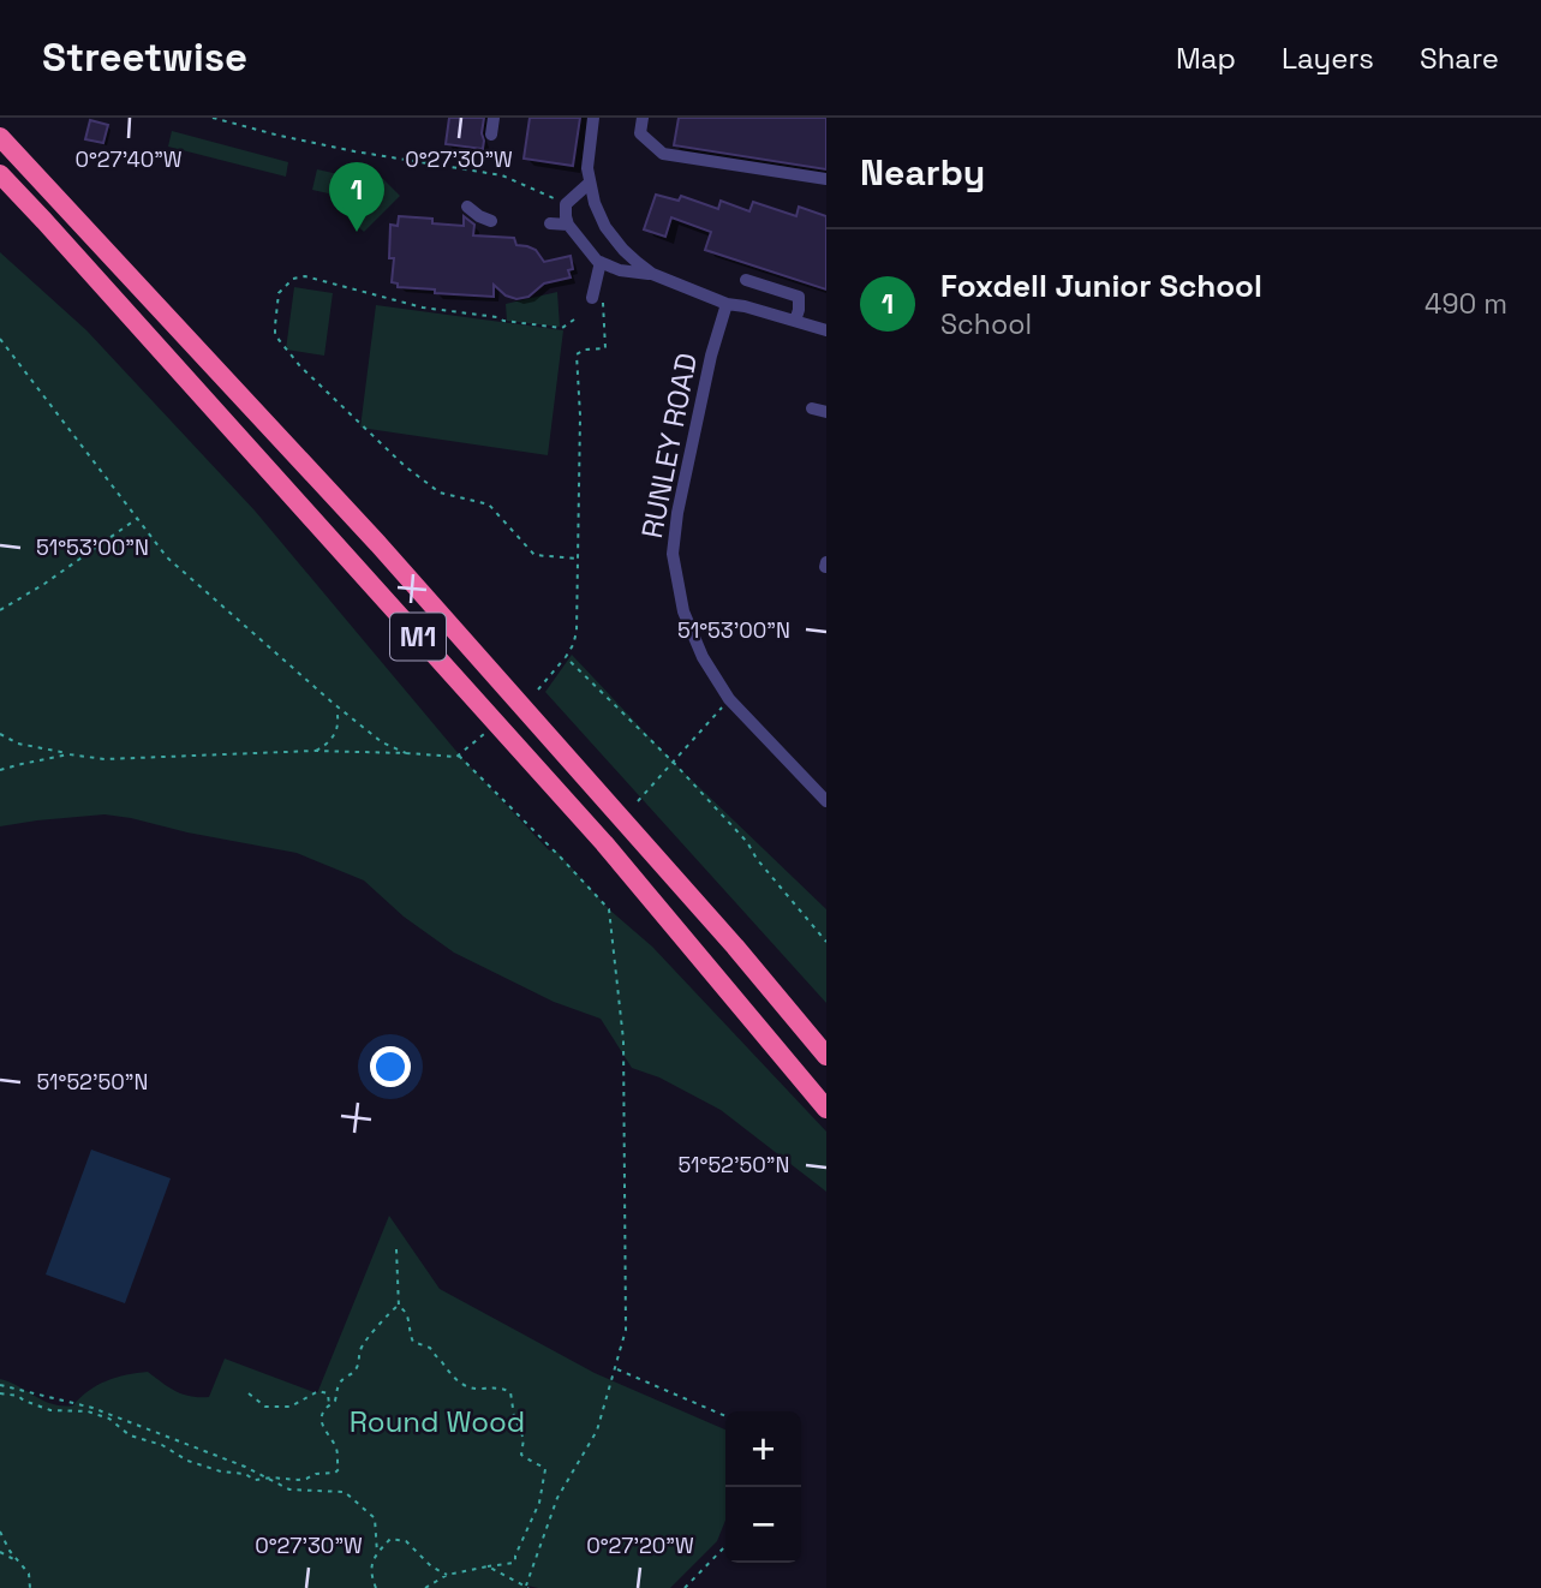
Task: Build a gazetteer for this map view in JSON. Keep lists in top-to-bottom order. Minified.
{"streets":{"highway":["M1"],"street":["RUNLEY ROAD"]},"parks":["Round Wood"],"page":{"header":"Streetwise","nav":["Map","Layers","Share"],"heading":"Nearby","pins":"1","list":[{"mark":"1","name":"Foxdell Junior School","note":"School","value":"490 m"}],"map_buttons":["+","−"]},"coordinates":["0°27'40\"W","0°27'30\"W","51°53'00\"N","51°52'50\"N","0°27'20\"W"]}
